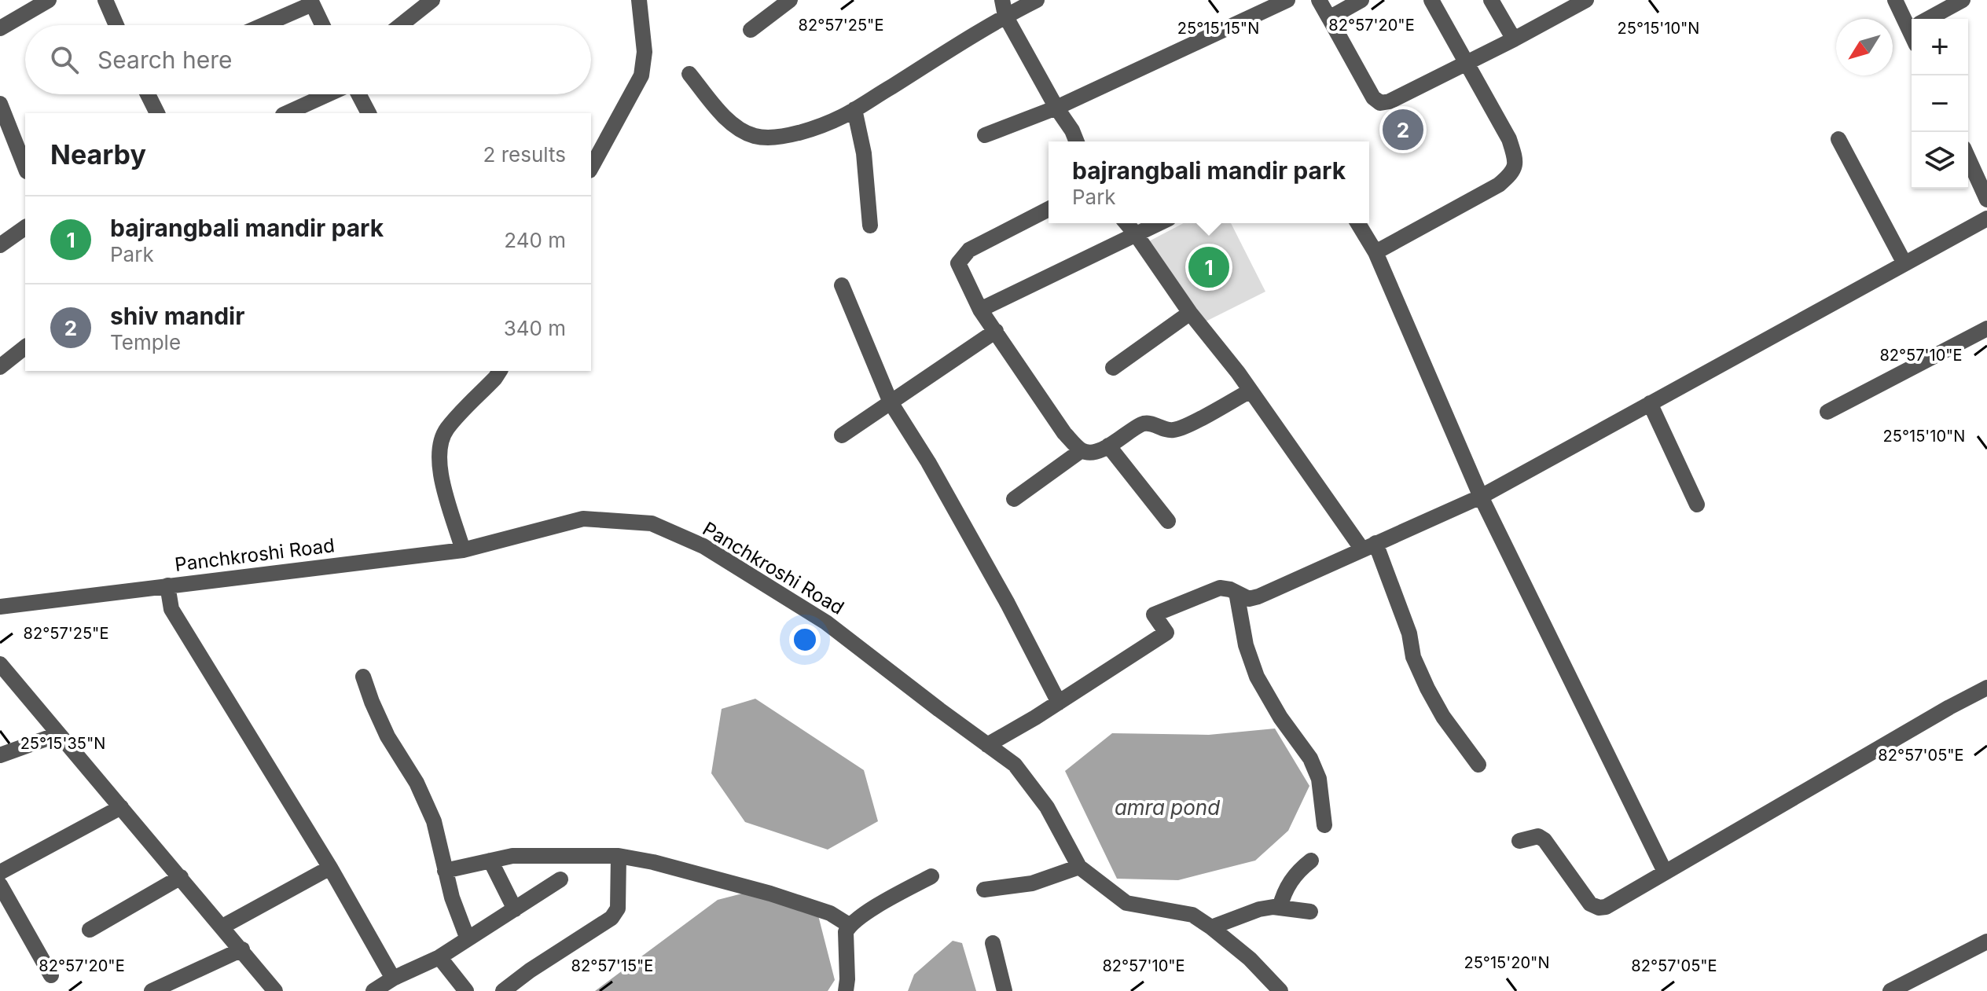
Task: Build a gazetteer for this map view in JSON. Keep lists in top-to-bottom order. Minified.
{"streets":{"street":["Panchkroshi Road"]},"water":["amra pond"],"north":"bottom left","page":{"map_buttons":["+","−"],"search":"Search here","pins":["2","1"],"heading":["Nearby","2 results"],"popup":["bajrangbali mandir park","Park"],"list":[{"mark":"1","name":"bajrangbali mandir park","note":"Park","value":"240 m"},{"mark":"2","name":"shiv mandir","note":"Temple","value":"340 m"}]},"coordinates":["82°57'25\"E","82°57'20\"E","25°15'15\"N","25°15'10\"N","82°57'10\"E","25°15'35\"N","82°57'05\"E","25°15'20\"N","82°57'15\"E"]}
